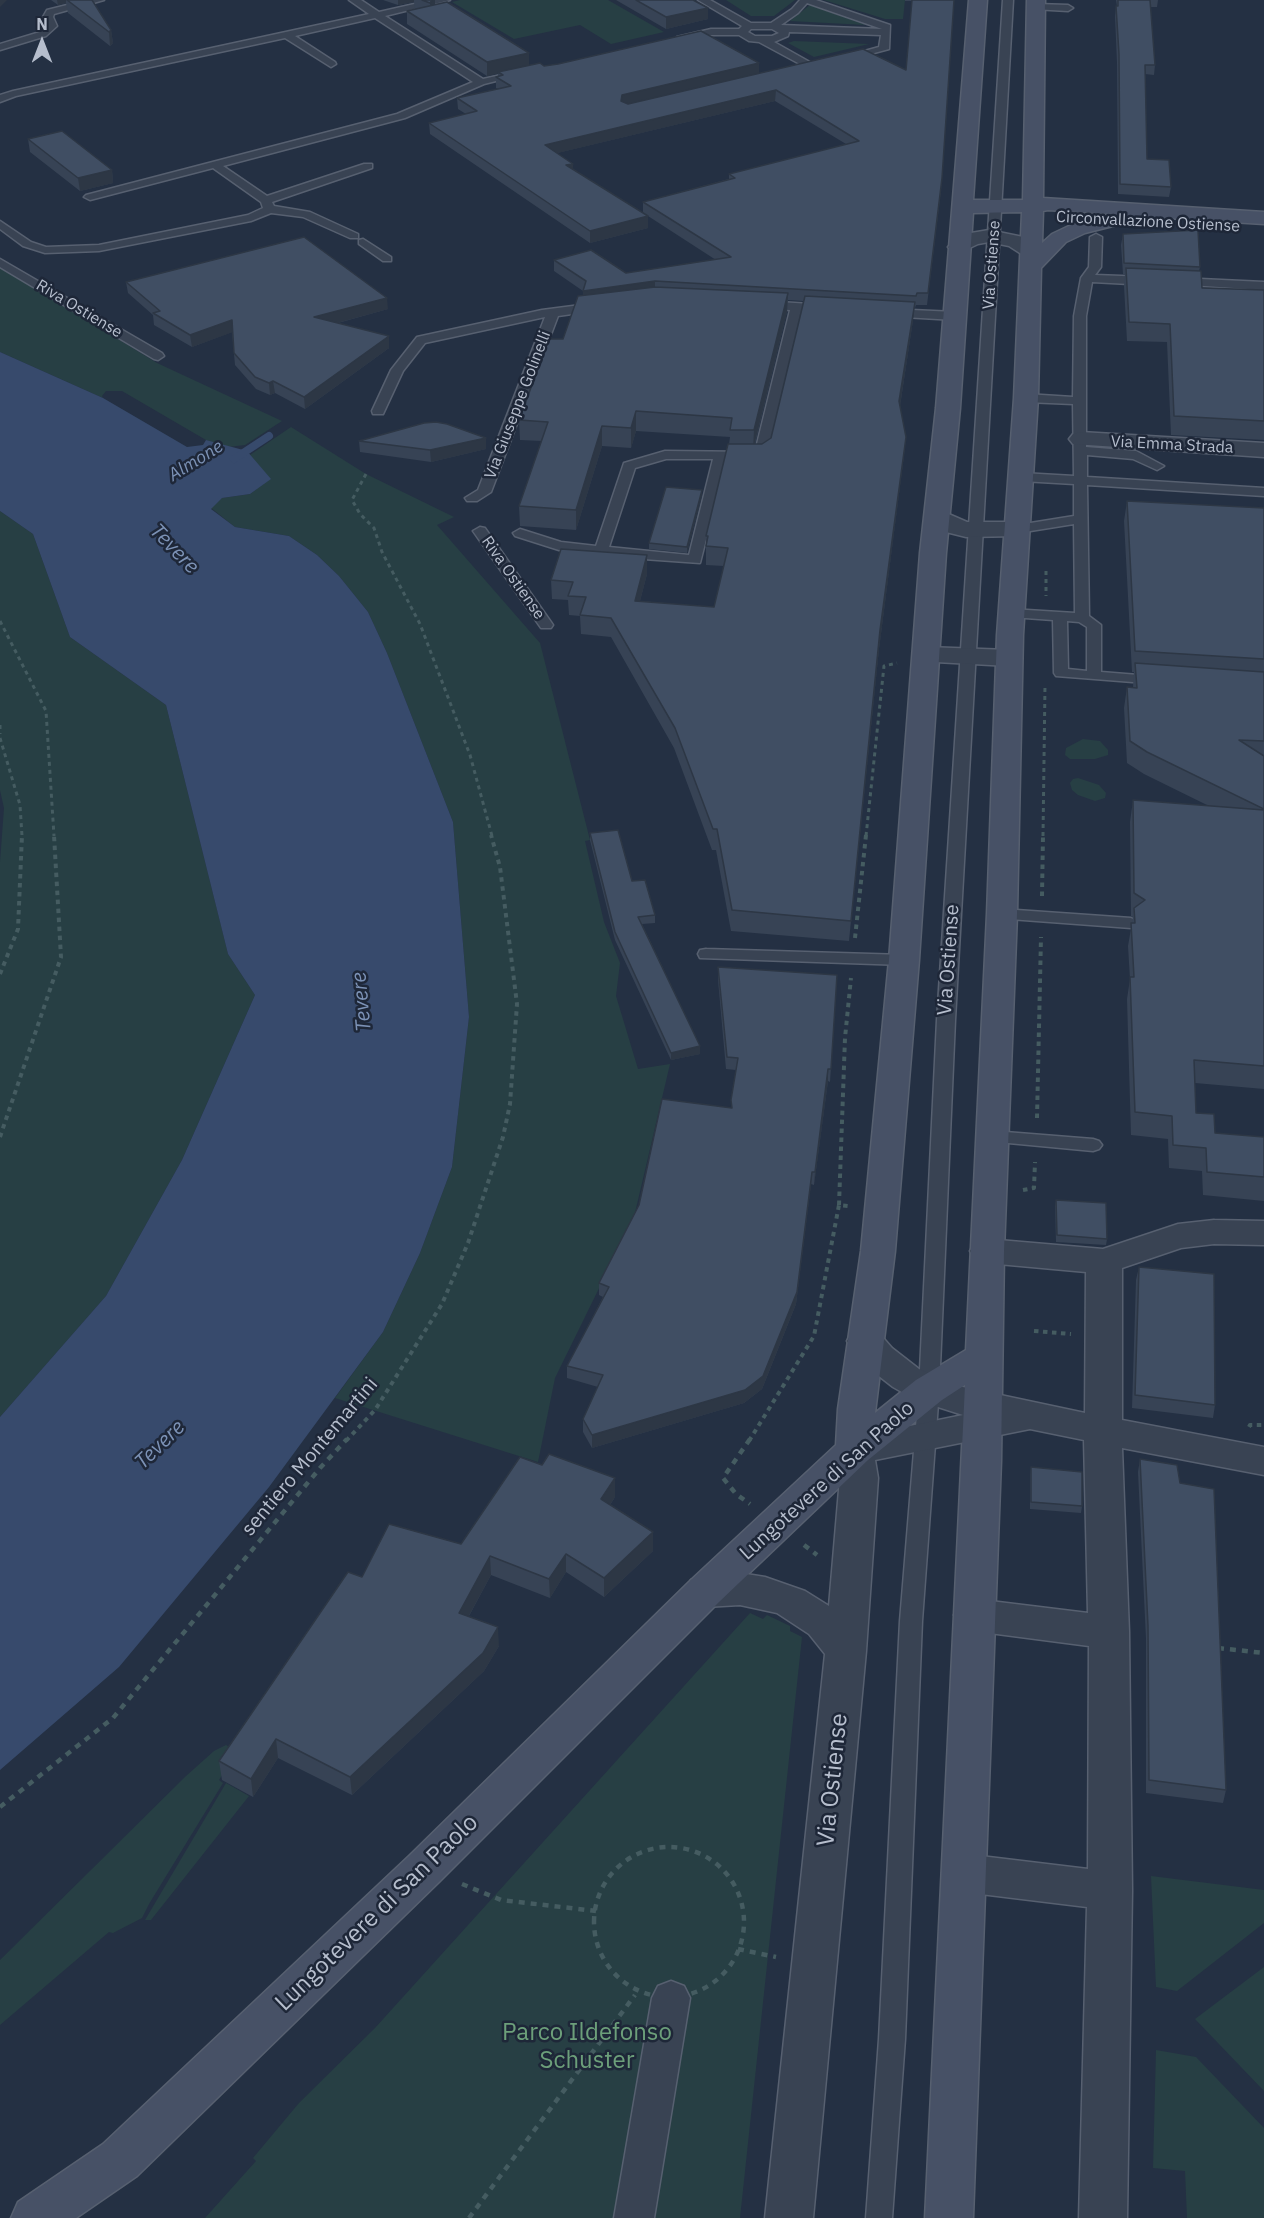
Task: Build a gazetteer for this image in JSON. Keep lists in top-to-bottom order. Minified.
{"streets":{"main road":["Circonvallazione Ostiense","Via Ostiense","Lungotevere di San Paolo"],"street":["Via Emma Strada"],"lane":["Riva Ostiense","Via Giuseppe Golinelli"],"path":["sentiero Montemartini"]},"crossings":[["Circonvallazione Ostiense","Via Ostiense"],["Via Ostiense","Lungotevere di San Paolo"]],"water":["Almone","Tevere"],"parks":["Parco Ildefonso Schuster"],"north":"top"}
